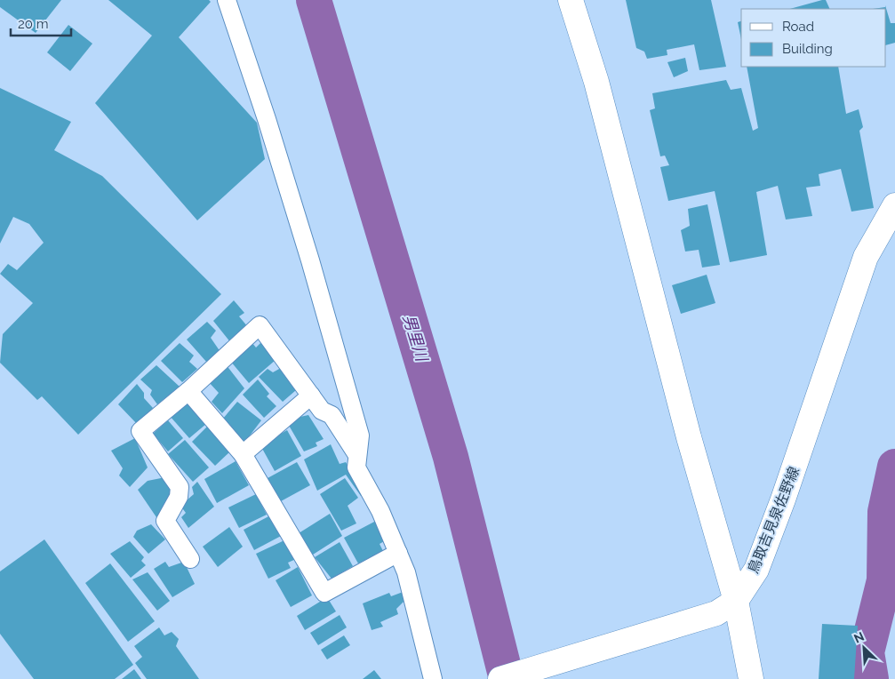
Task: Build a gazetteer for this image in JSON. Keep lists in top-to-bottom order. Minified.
{"streets":{"main road":["鳥取吉見泉佐野線"]},"water":["男里川"],"legend":["Road","Building"],"scale_bar":"20 m","north":"top left"}
